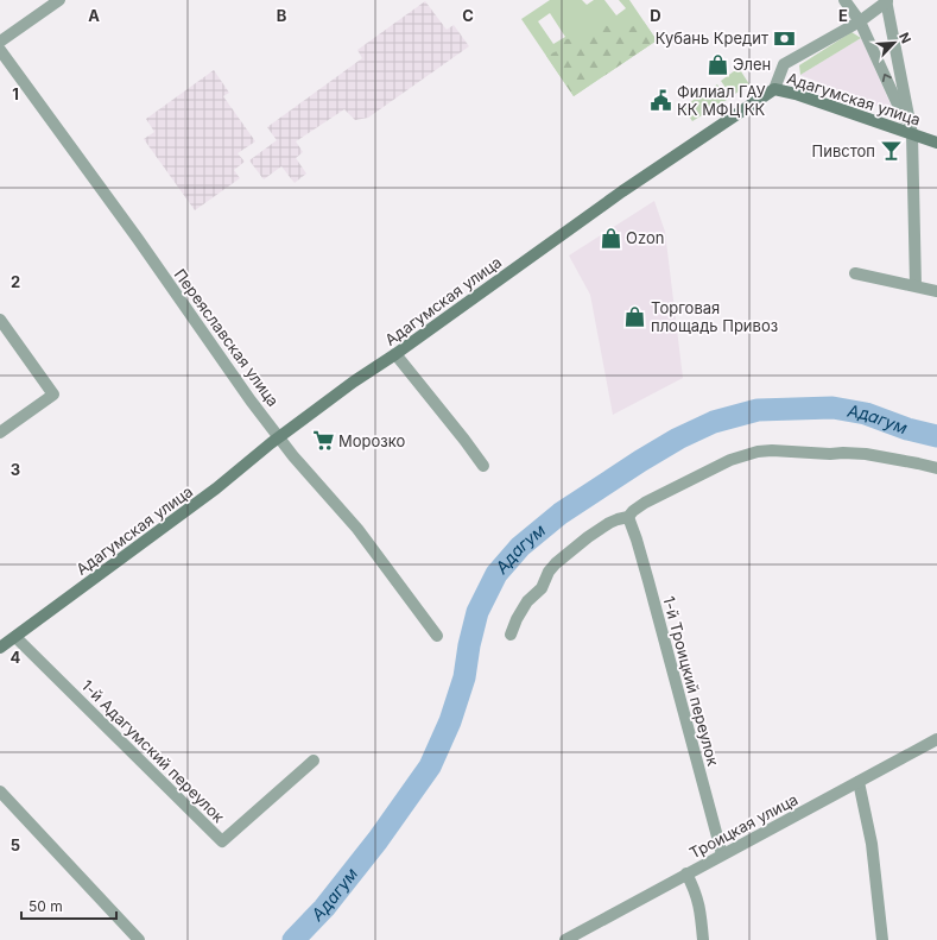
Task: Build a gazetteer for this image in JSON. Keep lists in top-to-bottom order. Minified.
{"streets":{"main road":["Адагумская улица"],"street":["Переяславская улица","1-й Троицкий переулок","1-й Адагумский переулок","Троицкая улица"]},"crossings":[["Адагумская улица","Переяславская улица"],["Адагумская улица","1-й Адагумский переулок"],["1-й Троицкий переулок","Троицкая улица"]],"water":["Адагум"],"places":{"bank":["Кубань Кредит"],"shop":["Элен","Ozon","Торговая площадь Привоз"],"public building":["Филиал ГАУ КК МФЦ КК"],"bar":["Пивстоп"],"supermarket":["Морозко"]},"scale_bar":"50 m","north":"top right","grid":{"columns":["A","B","C","D","E"],"rows":["1","2","3","4","5"]}}
